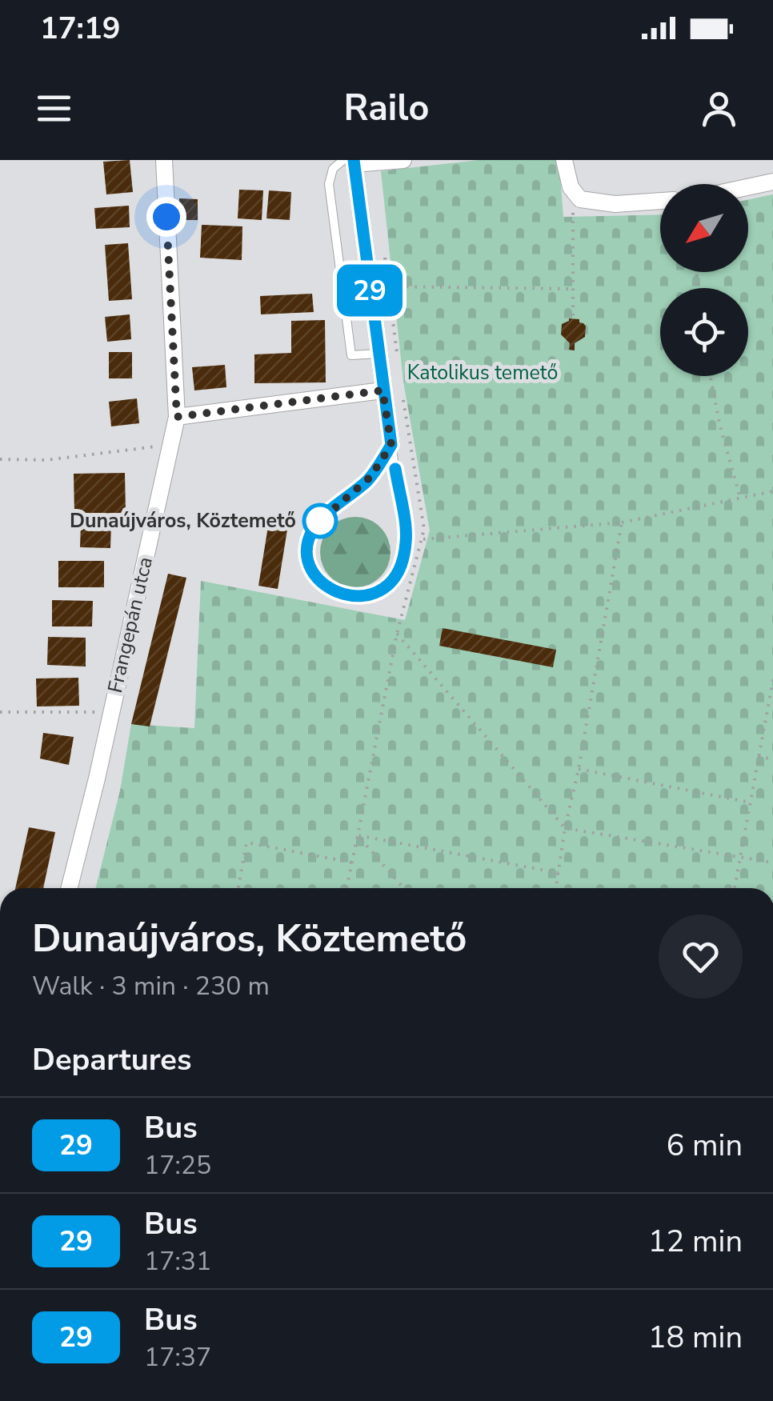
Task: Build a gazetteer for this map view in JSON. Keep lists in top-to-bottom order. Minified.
{"streets":{"street":["Frangepán utca"]},"parks":["Katolikus temető"],"places":["Dunaújváros, Köztemető"],"lines":["bus line 29"],"north":"bottom left","page":{"status":"17:19","header":"Railo","on_map":"29","heading":[["Dunaújváros, Köztemető","Walk · 3 min · 230 m"],"Departures"],"list":[{"mark":"29","name":"Bus","note":"17:25","value":"6 min"},{"mark":"29","name":"Bus","note":"17:31","value":"12 min"},{"mark":"29","name":"Bus","note":"17:37","value":"18 min"}]}}
